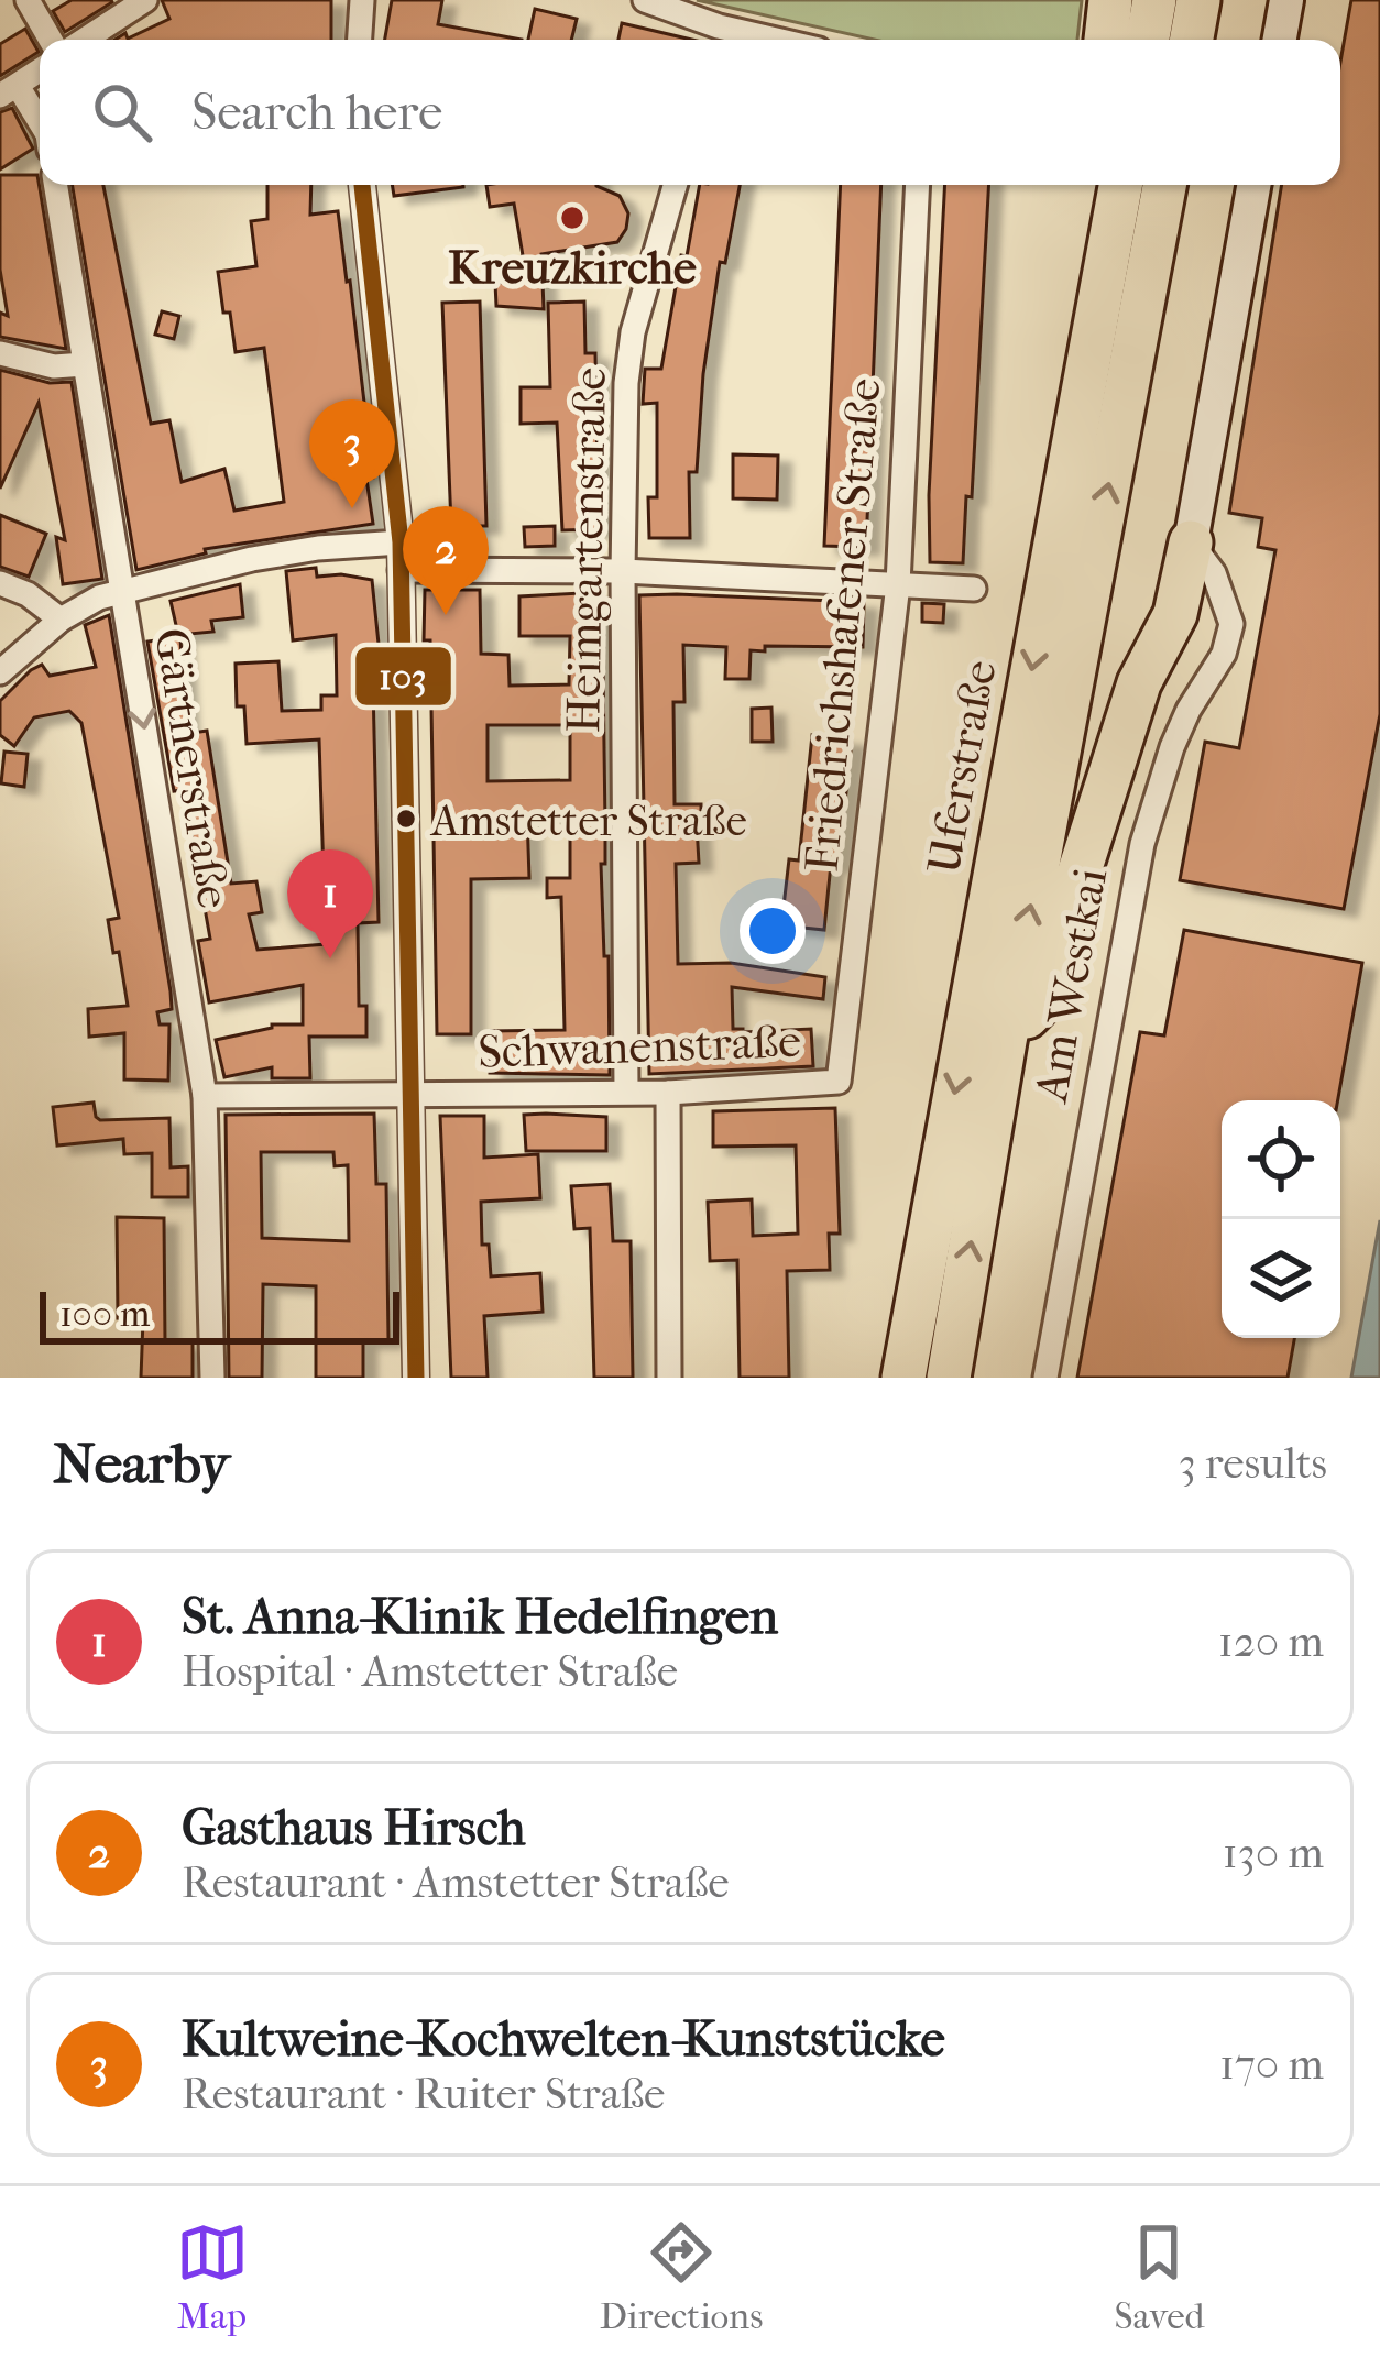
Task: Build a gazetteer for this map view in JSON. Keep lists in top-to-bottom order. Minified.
{"streets":{"highway":["Uferstraße"],"street":["Heimgartenstraße","Friedrichshafener Straße","Gärtnerstraße","Am Westkai","Schwanenstraße"]},"crossings":[["Heimgartenstraße","Schwanenstraße"],["Friedrichshafener Straße","Schwanenstraße"],["Gärtnerstraße","Schwanenstraße"]],"one_way":["Gärtnerstraße"],"places":["Kreuzkirche","Amstetter Straße"],"lines":["transit line 103"],"scale_bar":"100 m","page":{"search":"Search here","pins":["3","2","1"],"scale":"100 m","heading":["Nearby","3 results"],"list":[{"mark":"1","name":"St. Anna-Klinik Hedelfingen","note":"Hospital · Amstetter Straße","value":"120 m"},{"mark":"2","name":"Gasthaus Hirsch","note":"Restaurant · Amstetter Straße","value":"130 m"},{"mark":"3","name":"Kultweine-Kochwelten-Kunststücke","note":"Restaurant · Ruiter Straße","value":"170 m"}],"nav":["Map","Directions","Saved"]}}
